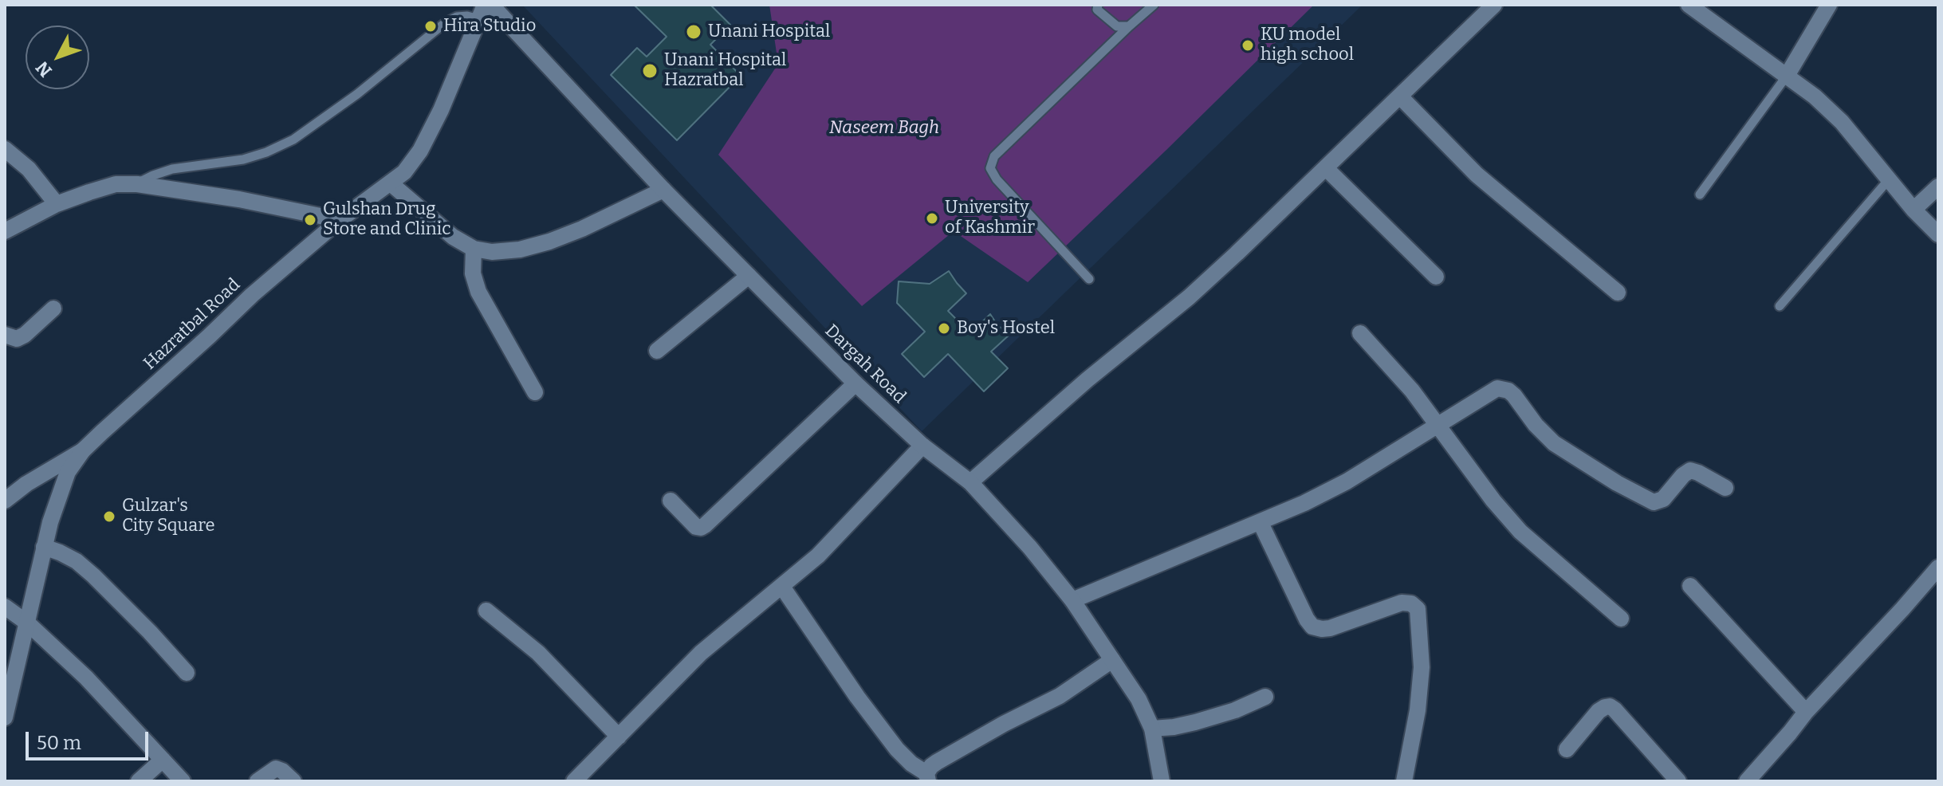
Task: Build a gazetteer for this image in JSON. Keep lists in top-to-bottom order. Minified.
{"streets":{"street":["Hazratbal Road","Dargah Road"]},"parks":["Naseem Bagh"],"places":["Hira Studio","Unani Hospital","KU model high school","Unani Hospital Hazratbal","University of Kashmir","Gulshan Drug Store and Clinic","Boy's Hostel","Gulzar's City Square"],"scale_bar":"50 m","north":"bottom left"}
